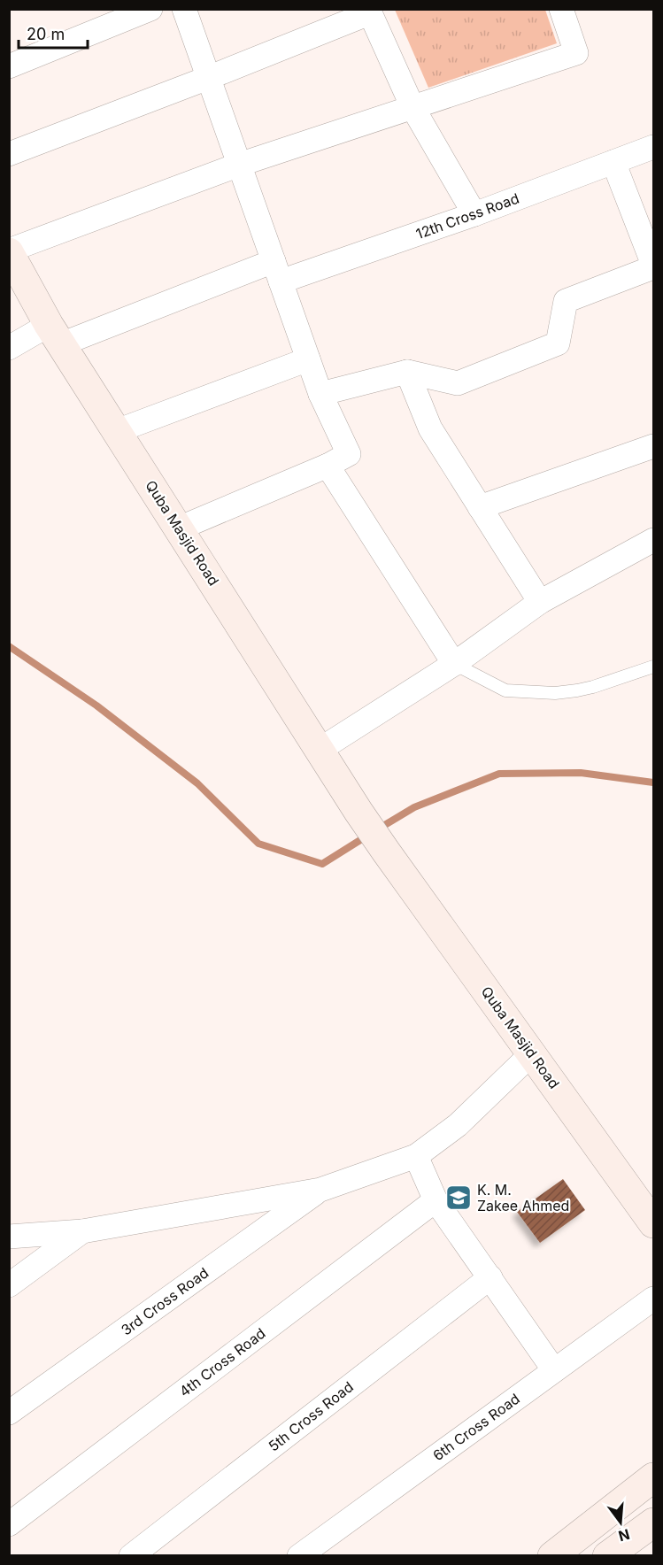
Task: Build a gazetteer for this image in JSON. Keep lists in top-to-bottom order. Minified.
{"streets":{"street":["12th Cross Road","Quba Masjid Road","3rd Cross Road","4th Cross Road","5th Cross Road","6th Cross Road"]},"crossings":[["12th Cross Road","Quba Masjid Road"]],"places":{"school or university":["K. M. Zakee Ahmed"]},"scale_bar":"20 m","north":"bottom"}
